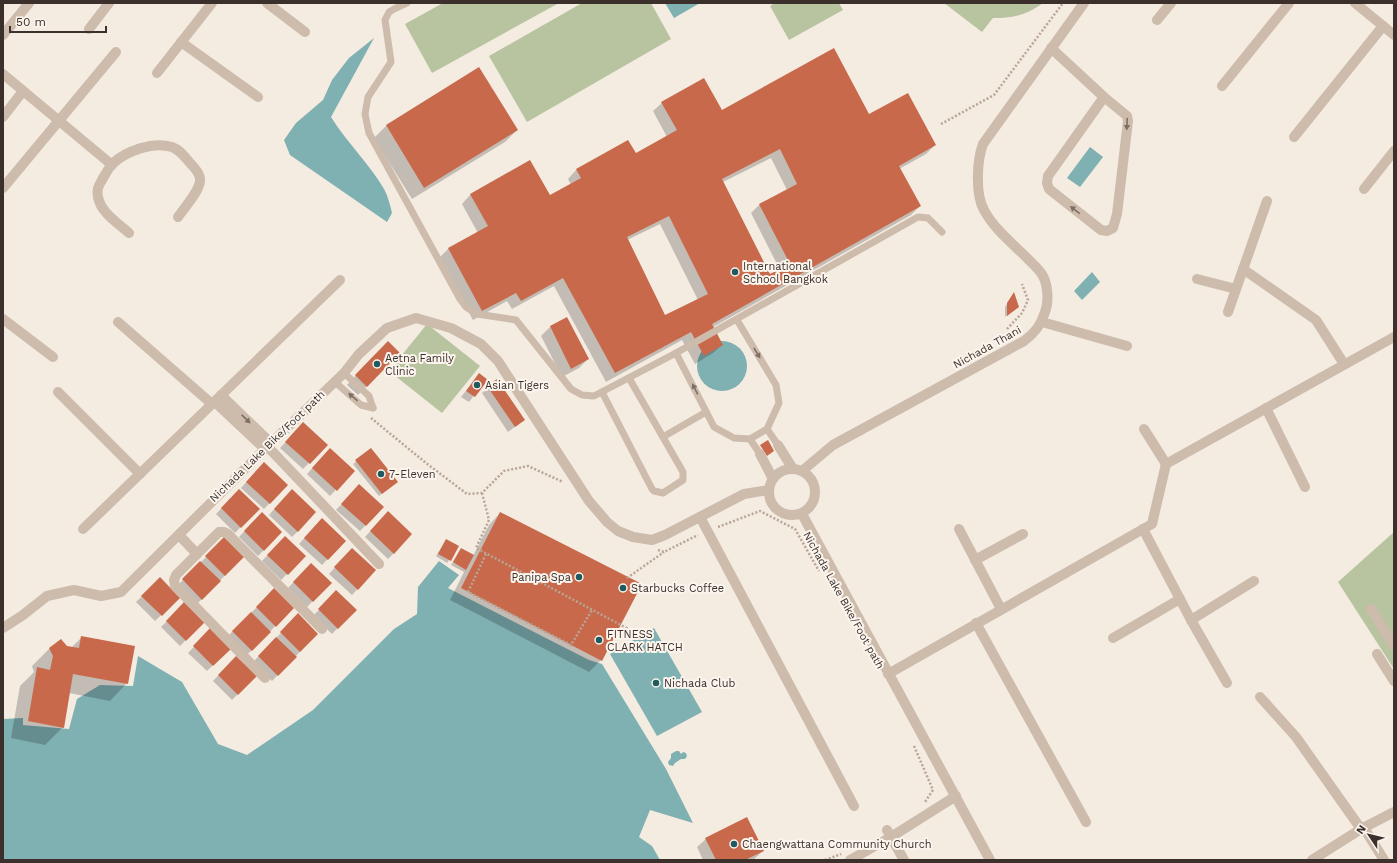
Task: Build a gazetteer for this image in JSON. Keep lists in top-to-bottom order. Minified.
{"streets":{"street":["Nichada Thani"],"path":["Nichada Lake Bike/Foot path"]},"places":["International School Bangkok","Aetna Family Clinic","Asian Tigers","7-Eleven","Panipa Spa","Starbucks Coffee","FITNESS CLARK HATCH","Nichada Club","Chaengwattana Community Church"],"scale_bar":"50 m","north":"top left"}
